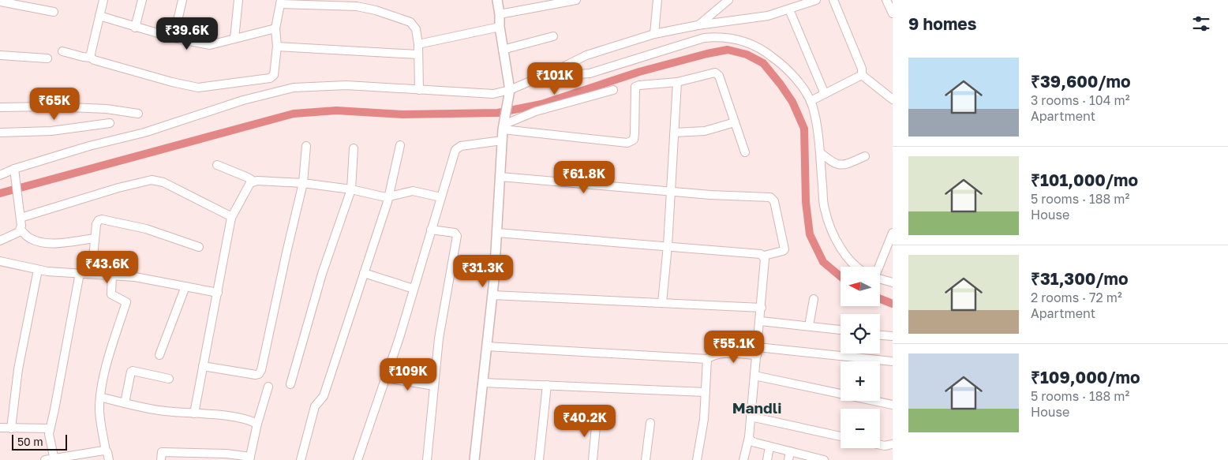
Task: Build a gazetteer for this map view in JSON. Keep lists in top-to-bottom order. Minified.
{"districts":["Mandli"],"scale_bar":"50 m","north":"left","page":{"heading":"9 homes","price":["₹39.6K","₹101K","₹65K","₹61.8K","₹43.6K","₹31.3K","₹55.1K","₹109K","₹40.2K"],"list":[{"name":"₹39,600/mo","note":"3 rooms · 104 m² · Apartment"},{"name":"₹101,000/mo","note":"5 rooms · 188 m² · House"},{"name":"₹31,300/mo","note":"2 rooms · 72 m² · Apartment"},{"name":"₹109,000/mo","note":"5 rooms · 188 m² · House"}],"map_buttons":["+","−"],"scale":"50 m"}}
